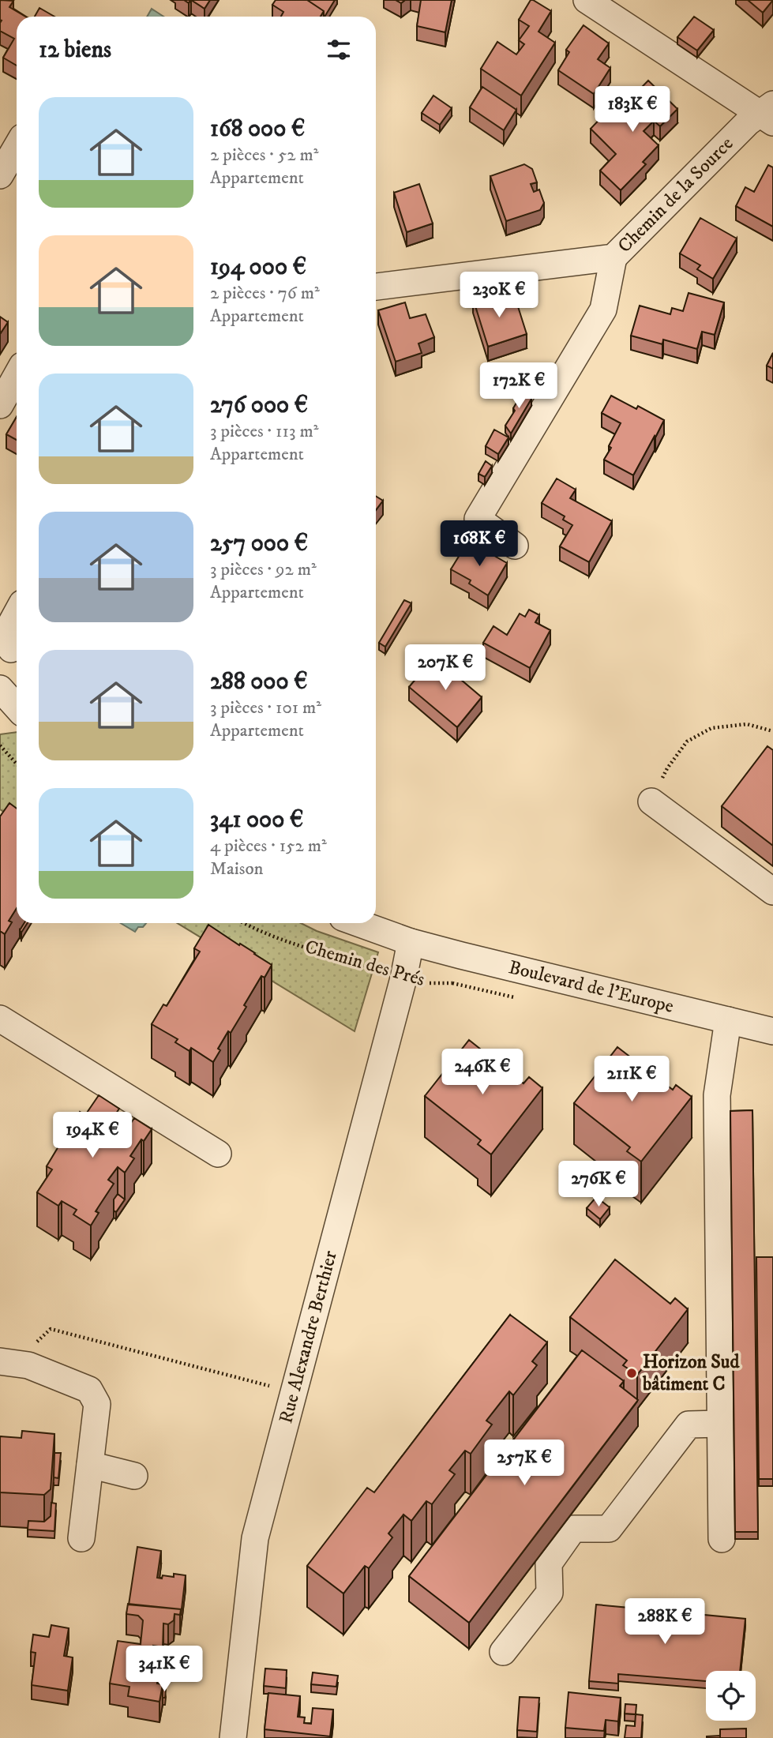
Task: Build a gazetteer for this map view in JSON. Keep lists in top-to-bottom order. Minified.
{"streets":{"street":["Chemin de la Source","Chemin des Prés","Boulevard de l'Europe","Rue Alexandre Berthier"]},"crossings":[["Chemin des Prés","Boulevard de l'Europe"],["Chemin des Prés","Rue Alexandre Berthier"],["Boulevard de l'Europe","Rue Alexandre Berthier"]],"places":["Horizon Sud bâtiment C"],"page":{"heading":"12 biens","list":[{"name":"168 000 €","note":"2 pièces · 52 m² · Appartement"},{"name":"194 000 €","note":"2 pièces · 76 m² · Appartement"},{"name":"276 000 €","note":"3 pièces · 113 m² · Appartement"},{"name":"257 000 €","note":"3 pièces · 92 m² · Appartement"},{"name":"288 000 €","note":"3 pièces · 101 m² · Appartement"},{"name":"341 000 €","note":"4 pièces · 152 m² · Maison"}],"price":["183K €","230K €","172K €","168K €","207K €","246K €","211K €","194K €","276K €","257K €","288K €","341K €"]}}
